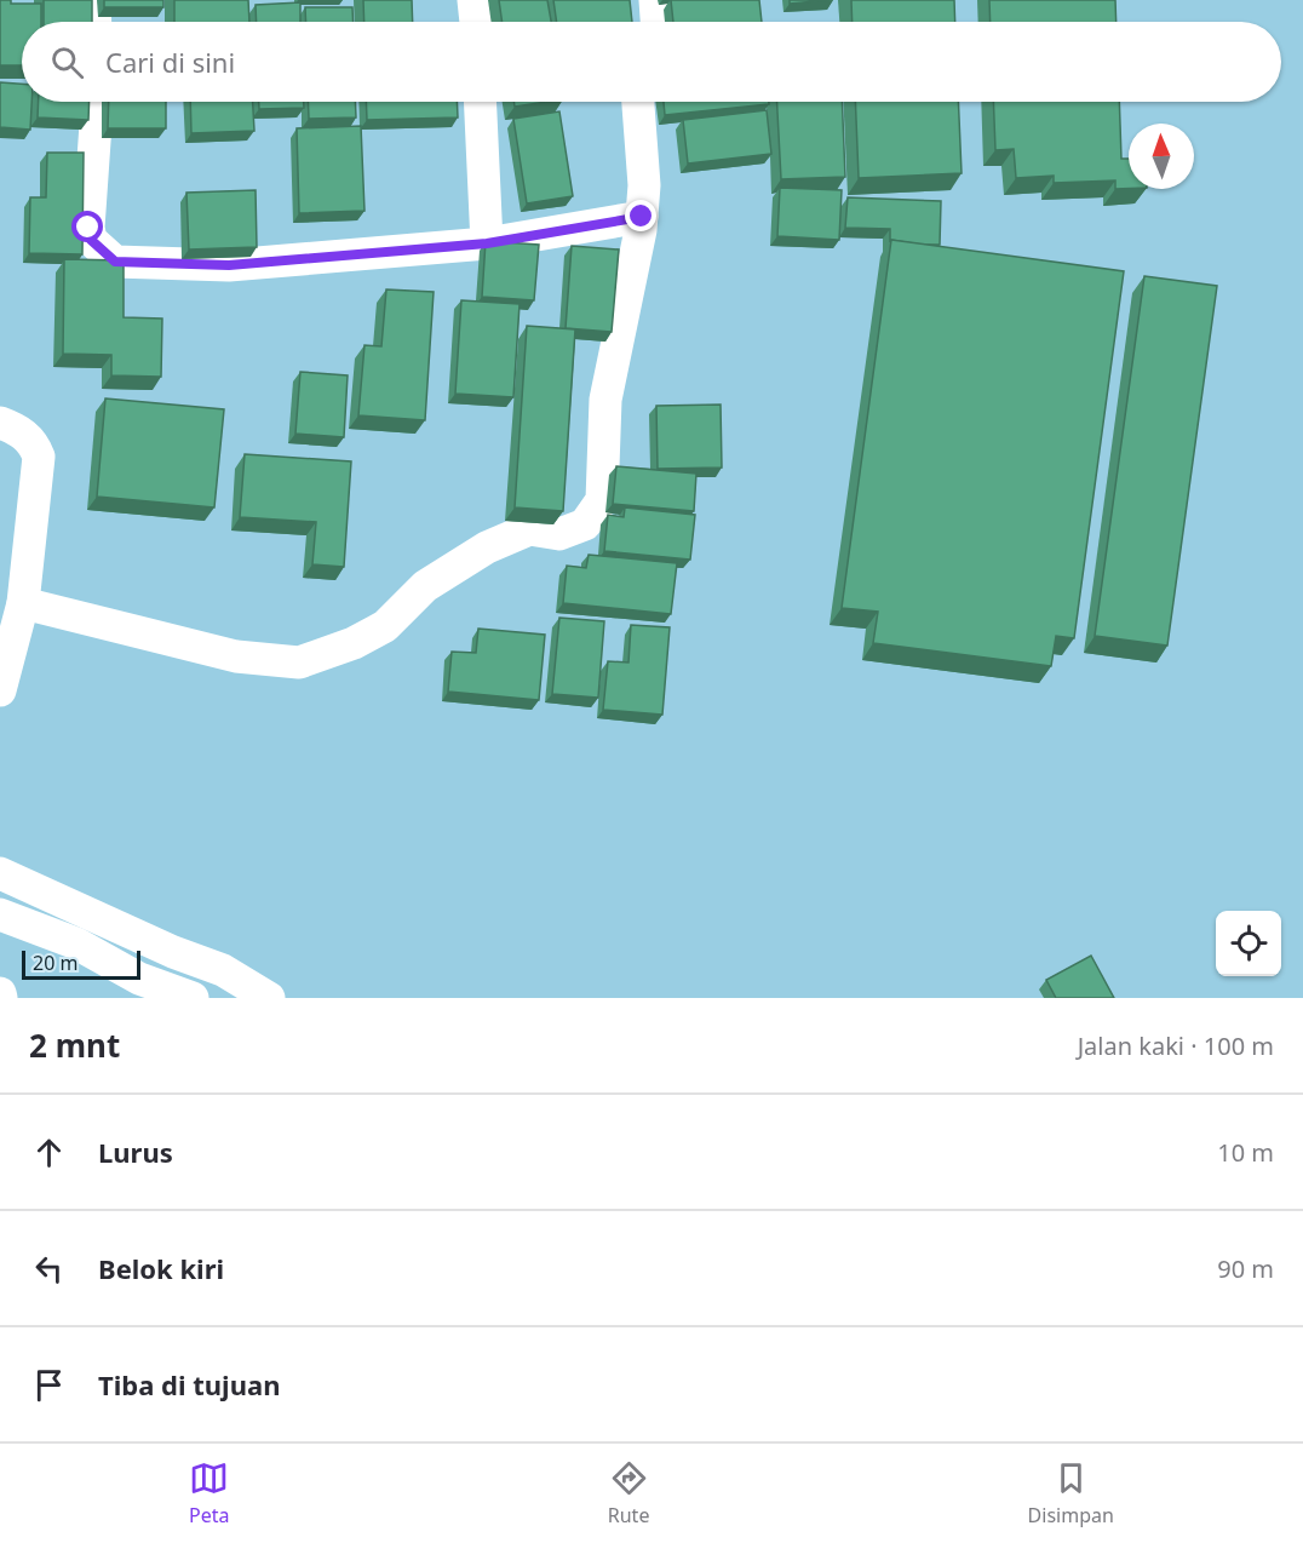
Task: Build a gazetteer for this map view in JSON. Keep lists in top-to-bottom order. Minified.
{"scale_bar":"20 m","north":"top","page":{"search":"Cari di sini","scale":"20 m","heading":["2 mnt","Jalan kaki · 100 m"],"list":[["Lurus","10 m"],["Belok kiri","90 m"],"Tiba di tujuan"],"nav":["Peta","Rute","Disimpan"]}}
